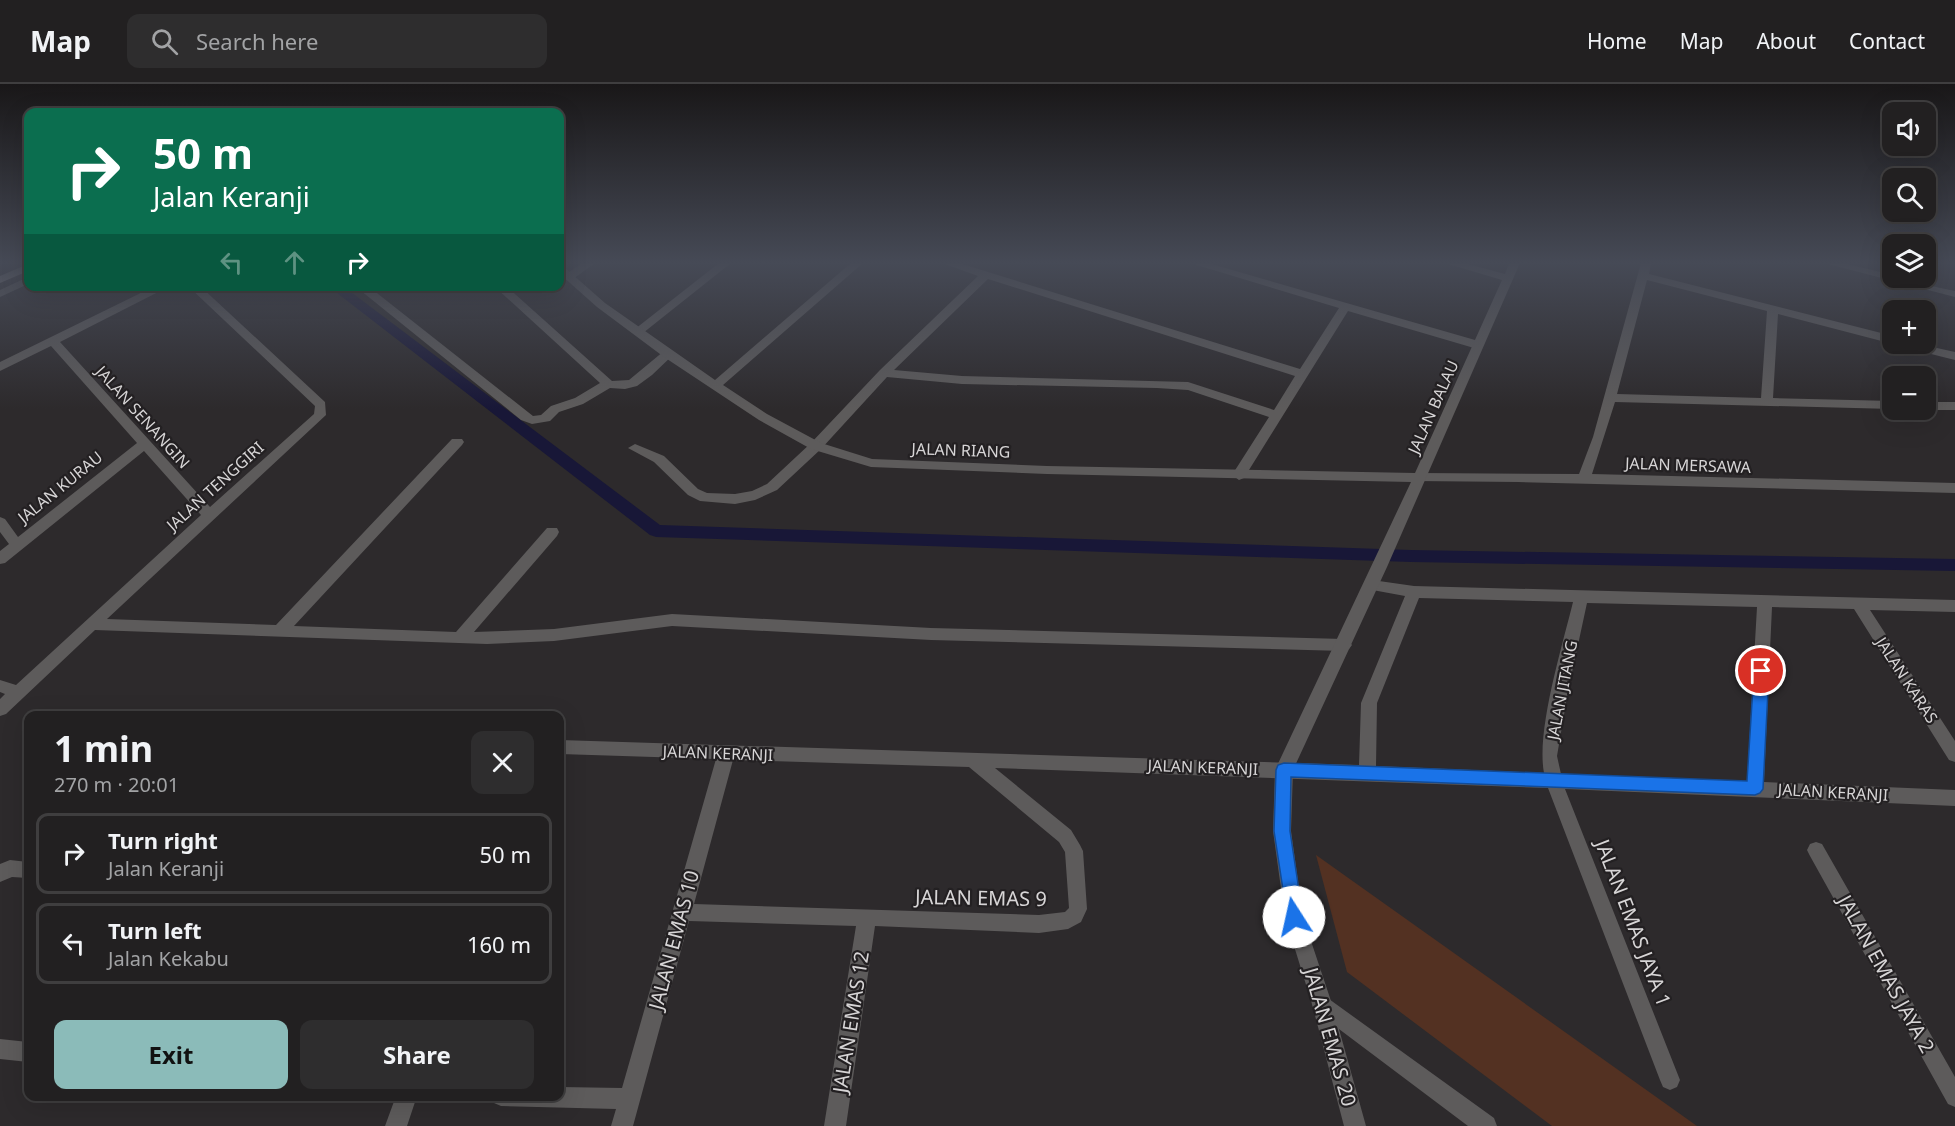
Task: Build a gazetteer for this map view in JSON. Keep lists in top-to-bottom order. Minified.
{"streets":{"street":["JALAN BALAU","JALAN SENANGIN","JALAN RIANG","JALAN MERSAWA","JALAN TENGGIRI","JALAN KURAU","JALAN KARAS","JALAN JITANG","JALAN KERANJI","JALAN EMAS 9","JALAN EMAS JAYA 1","JALAN EMAS 10","JALAN EMAS JAYA 2","JALAN EMAS 12","JALAN EMAS 20"]},"crossings":[["JALAN BALAU","JALAN RIANG"],["JALAN BALAU","JALAN MERSAWA"],["JALAN BALAU","JALAN KERANJI"],["JALAN BALAU","JALAN EMAS 20"],["JALAN SENANGIN","JALAN TENGGIRI"],["JALAN SENANGIN","JALAN KURAU"],["JALAN RIANG","JALAN MERSAWA"],["JALAN JITANG","JALAN KERANJI"],["JALAN JITANG","JALAN EMAS JAYA 1"],["JALAN KERANJI","JALAN EMAS 9"],["JALAN KERANJI","JALAN EMAS JAYA 1"],["JALAN KERANJI","JALAN EMAS 10"],["JALAN KERANJI","JALAN EMAS 20"],["JALAN EMAS 9","JALAN EMAS 10"],["JALAN EMAS 9","JALAN EMAS 12"]],"page":{"header":"Map","search":"Search here","nav":["Home","Map","About","Contact"],"map_buttons":["+","−"],"turn":["50 m","Jalan Keranji"],"heading":["1 min","270 m · 20:01"],"list":[{"name":"Turn right","note":"Jalan Keranji","value":"50 m"},{"name":"Turn left","note":"Jalan Kekabu","value":"160 m"}],"buttons":["Exit","Share"]}}
